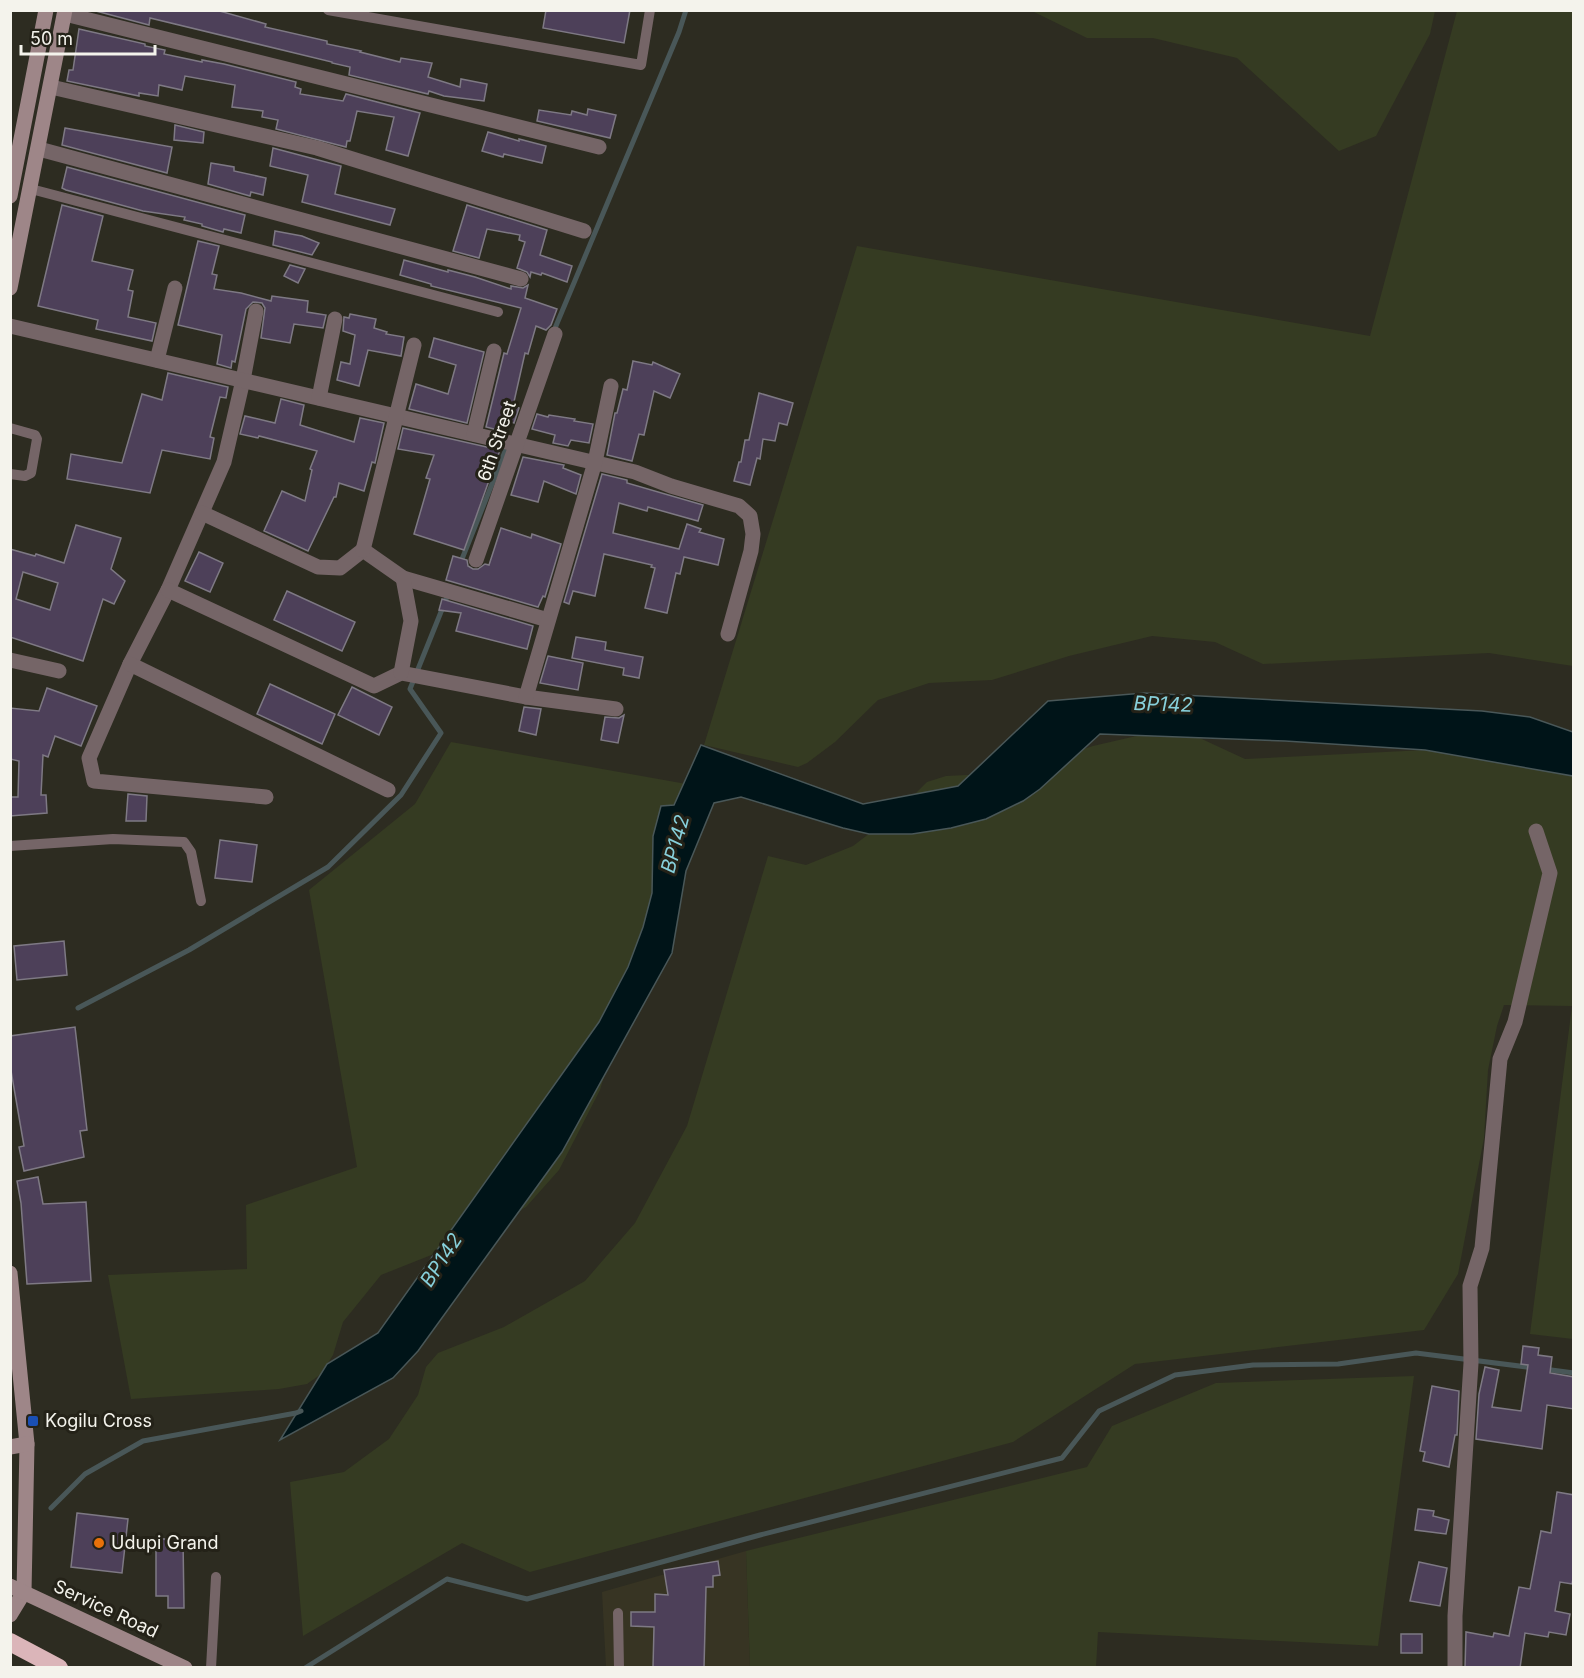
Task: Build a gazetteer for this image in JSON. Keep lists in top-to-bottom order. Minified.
{"streets":{"main road":["Service Road"],"street":["6th Street"]},"water":["BP142"],"places":{"transit":["Kogilu Cross"],"other":["Udupi Grand"]},"scale_bar":"50 m"}
